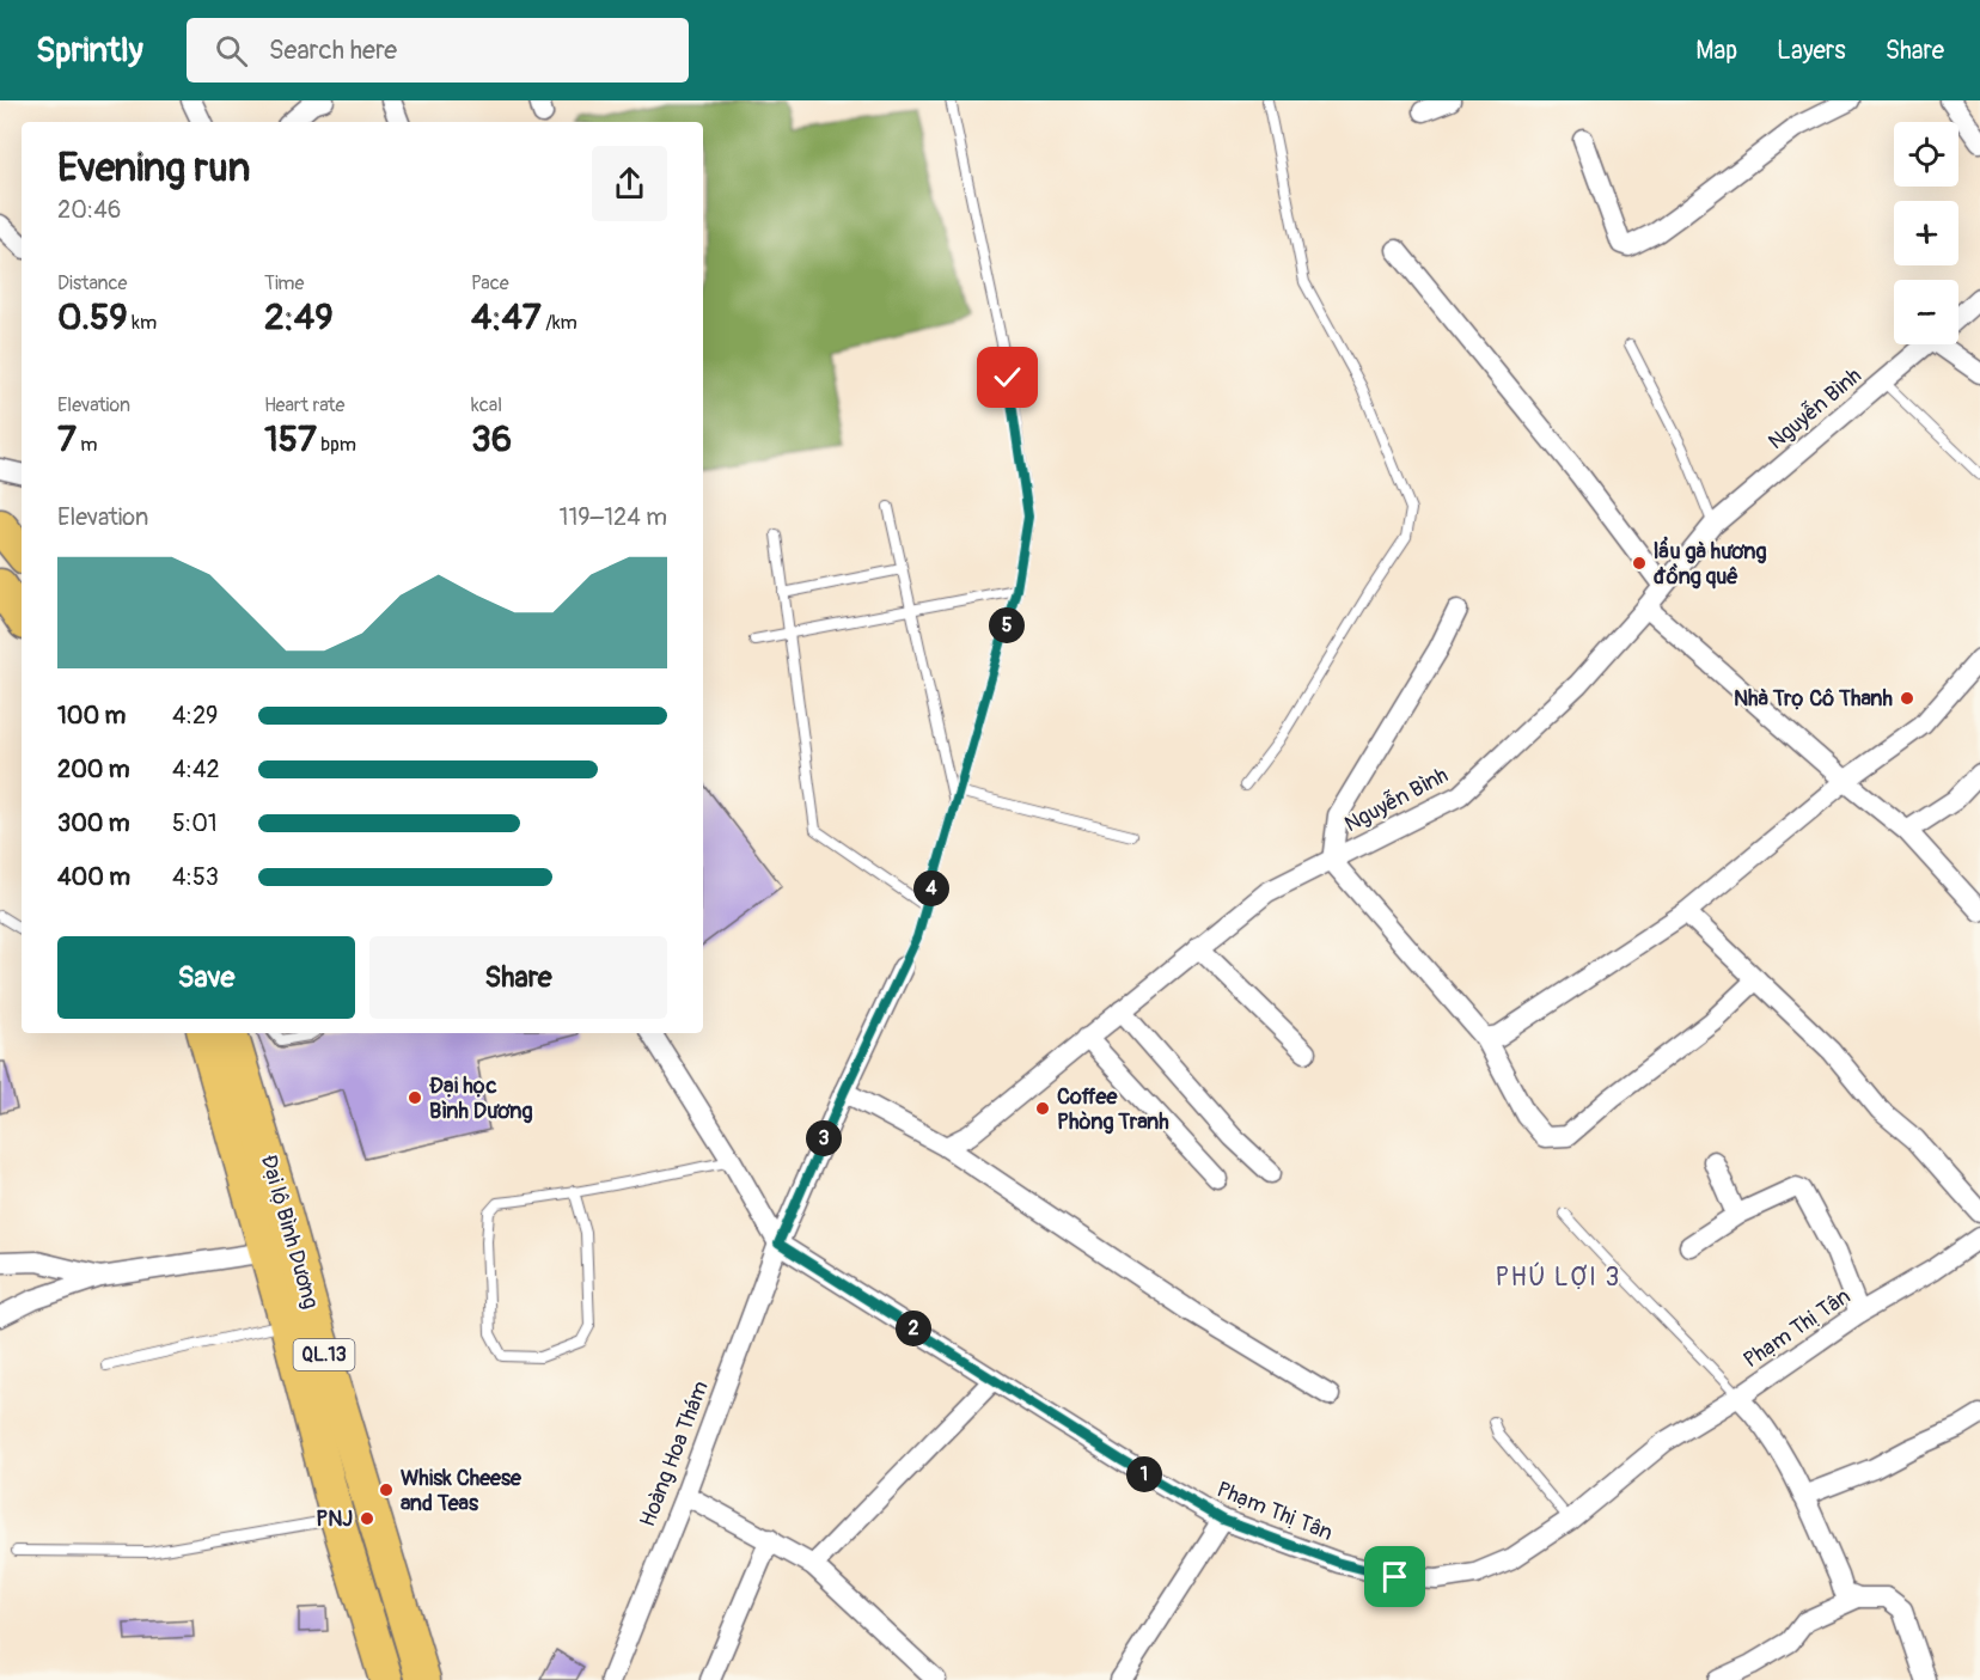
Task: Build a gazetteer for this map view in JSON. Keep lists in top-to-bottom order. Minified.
{"streets":{"highway":["Đại lộ Bình Dương","QL.13"],"street":["Nguyễn Bình","Phạm Thị Tân","Hoàng Hoa Thám"]},"crossings":[["Phạm Thị Tân","Hoàng Hoa Thám"]],"districts":["PHÚ LỢI 3"],"places":["lẩu gà hương đồng quê","Nhà Trọ Cô Thanh","Đại học Bình Dương","Coffee Phòng Tranh","Whisk Cheese and Teas","PNJ"],"page":{"header":"Sprintly","search":"Search here","nav":["Map","Layers","Share"],"map_buttons":["+","−"],"heading":["Evening run","20:46"],"stats":[["Distance","0.59 km"],["Time","2:49"],["Pace","4:47 /km"],["Elevation","7 m"],["Heart rate","157 bpm"],["kcal","36"]],"chart":["Elevation","119–124 m"],"pins":["5","4","3","2","1"],"list":[{"name":"100 m","note":"4:29"},{"name":"200 m","note":"4:42"},{"name":"300 m","note":"5:01"},{"name":"400 m","note":"4:53"}],"buttons":["Save","Share"]}}
